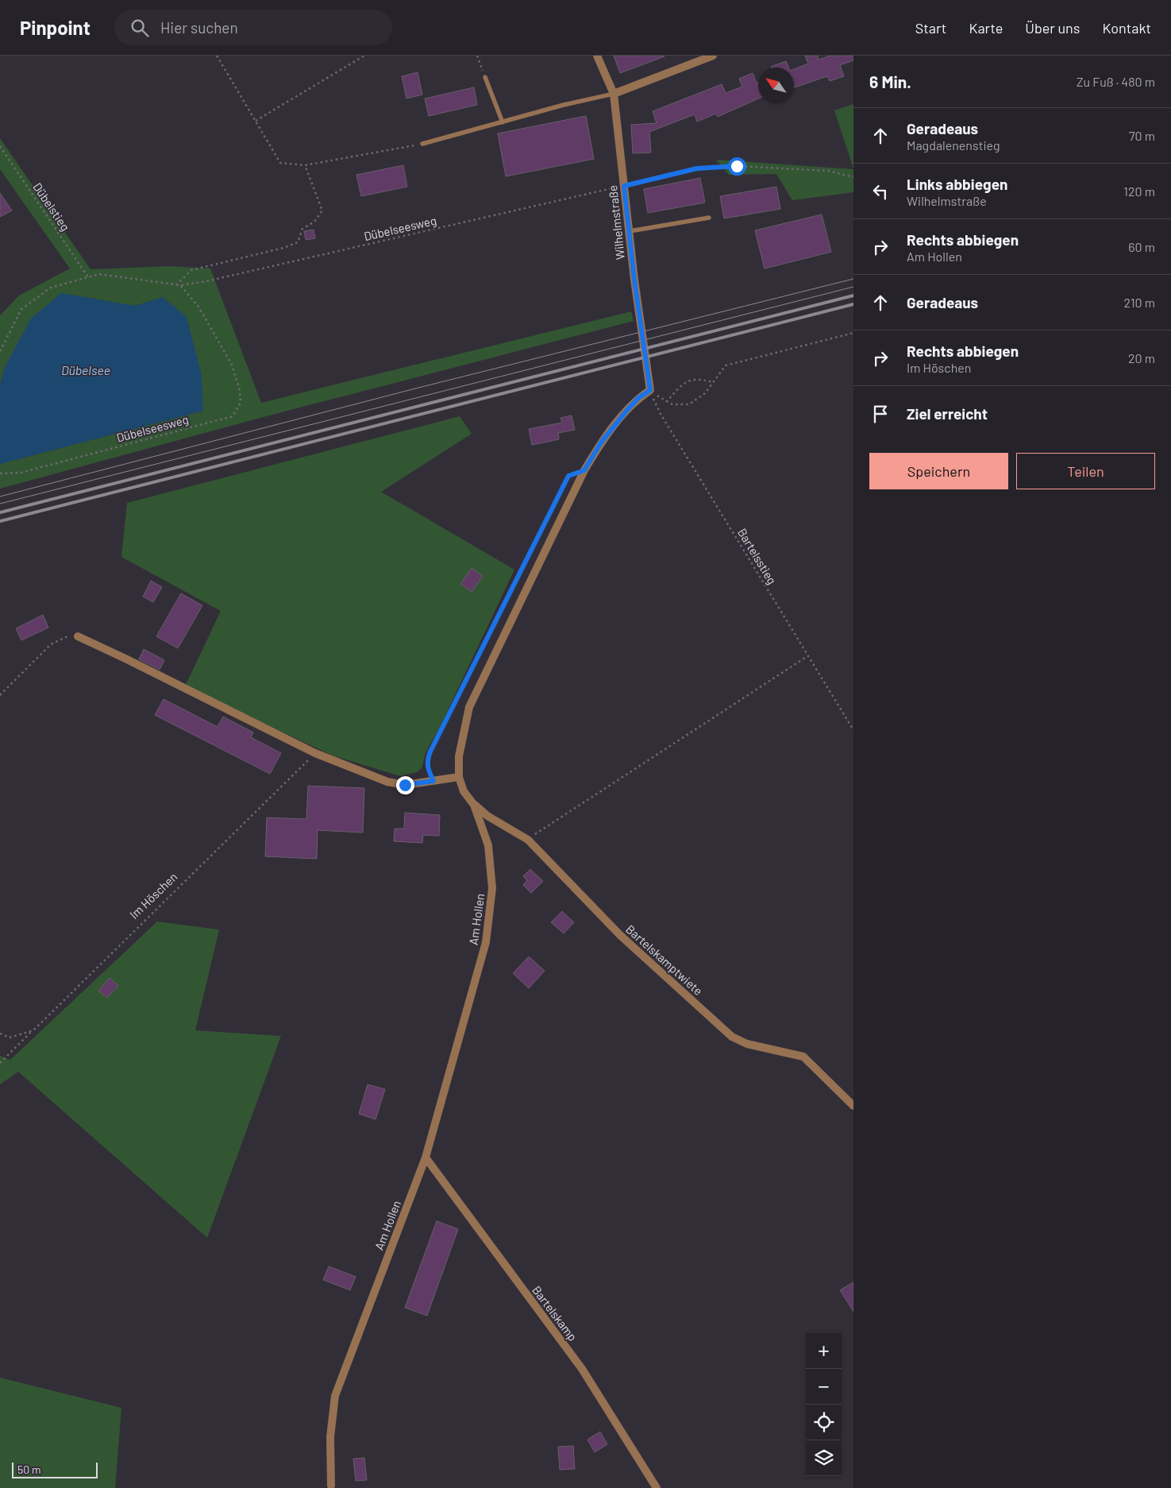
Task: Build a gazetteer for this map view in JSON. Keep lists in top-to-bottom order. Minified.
{"streets":{"street":["Wilhelmstraße","Am Hollen","Bartelskamptwiete","Bartelskamp"],"path":["Dübelstieg","Dübelseesweg","Bartelsstieg","Im Höschen"]},"crossings":[["Dübelstieg","Dübelseesweg"],["Wilhelmstraße","Dübelseesweg"],["Wilhelmstraße","Bartelsstieg"],["Wilhelmstraße","Am Hollen"],["Bartelsstieg","Am Hollen"],["Am Hollen","Bartelskamptwiete"],["Am Hollen","Bartelskamp"]],"water":["Dübelsee"],"scale_bar":"50 m","north":"top left","page":{"header":"Pinpoint","search":"Hier suchen","nav":["Start","Karte","Über uns","Kontakt"],"heading":["6 Min.","Zu Fuß · 480 m"],"list":[["Geradeaus","Magdalenenstieg","70 m"],["Links abbiegen","Wilhelmstraße","120 m"],["Rechts abbiegen","Am Hollen","60 m"],["Geradeaus","210 m"],["Rechts abbiegen","Im Höschen","20 m"],"Ziel erreicht"],"buttons":["Speichern","Teilen"],"map_buttons":["+","−"],"scale":"50 m"}}
